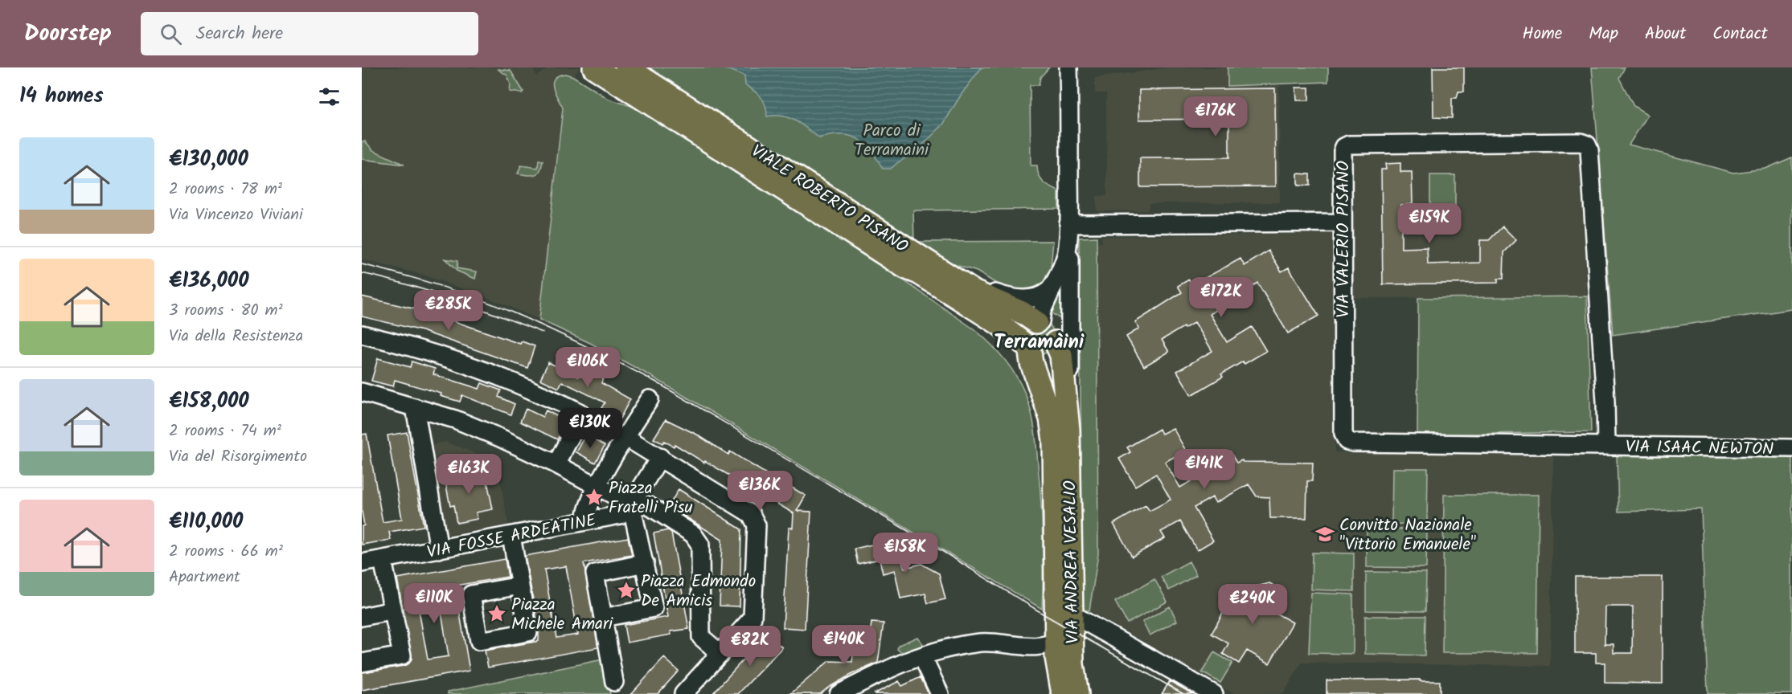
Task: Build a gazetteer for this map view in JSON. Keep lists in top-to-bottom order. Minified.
{"streets":{"main road":["VIALE ROBERTO PISANO","VIA ANDREA VESALIO"],"street":["VIA VALERIO PISANO","VIA ISAAC NEWTON","VIA FOSSE ARDEATINE"]},"crossings":[["VIALE ROBERTO PISANO","VIA ANDREA VESALIO"],["VIA VALERIO PISANO","VIA ISAAC NEWTON"]],"districts":["Terramàini"],"parks":["Parco di Terramaini"],"places":{"place":["Piazza Fratelli Pisu","Piazza Edmondo De Amicis","Piazza Michele Amari"],"school or university":["Convitto Nazionale \"Vittorio Emanuele\""]},"page":{"header":"Doorstep","search":"Search here","nav":["Home","Map","About","Contact"],"heading":"14 homes","price":["€176K","€159K","€172K","€285K","€106K","€130K","€141K","€163K","€136K","€158K","€110K","€240K","€140K","€82K"],"list":[{"name":"€130,000","note":"2 rooms · 78 m² · Via Vincenzo Viviani"},{"name":"€136,000","note":"3 rooms · 80 m² · Via della Resistenza"},{"name":"€158,000","note":"2 rooms · 74 m² · Via del Risorgimento"},{"name":"€110,000","note":"2 rooms · 66 m² · Apartment"}]}}
